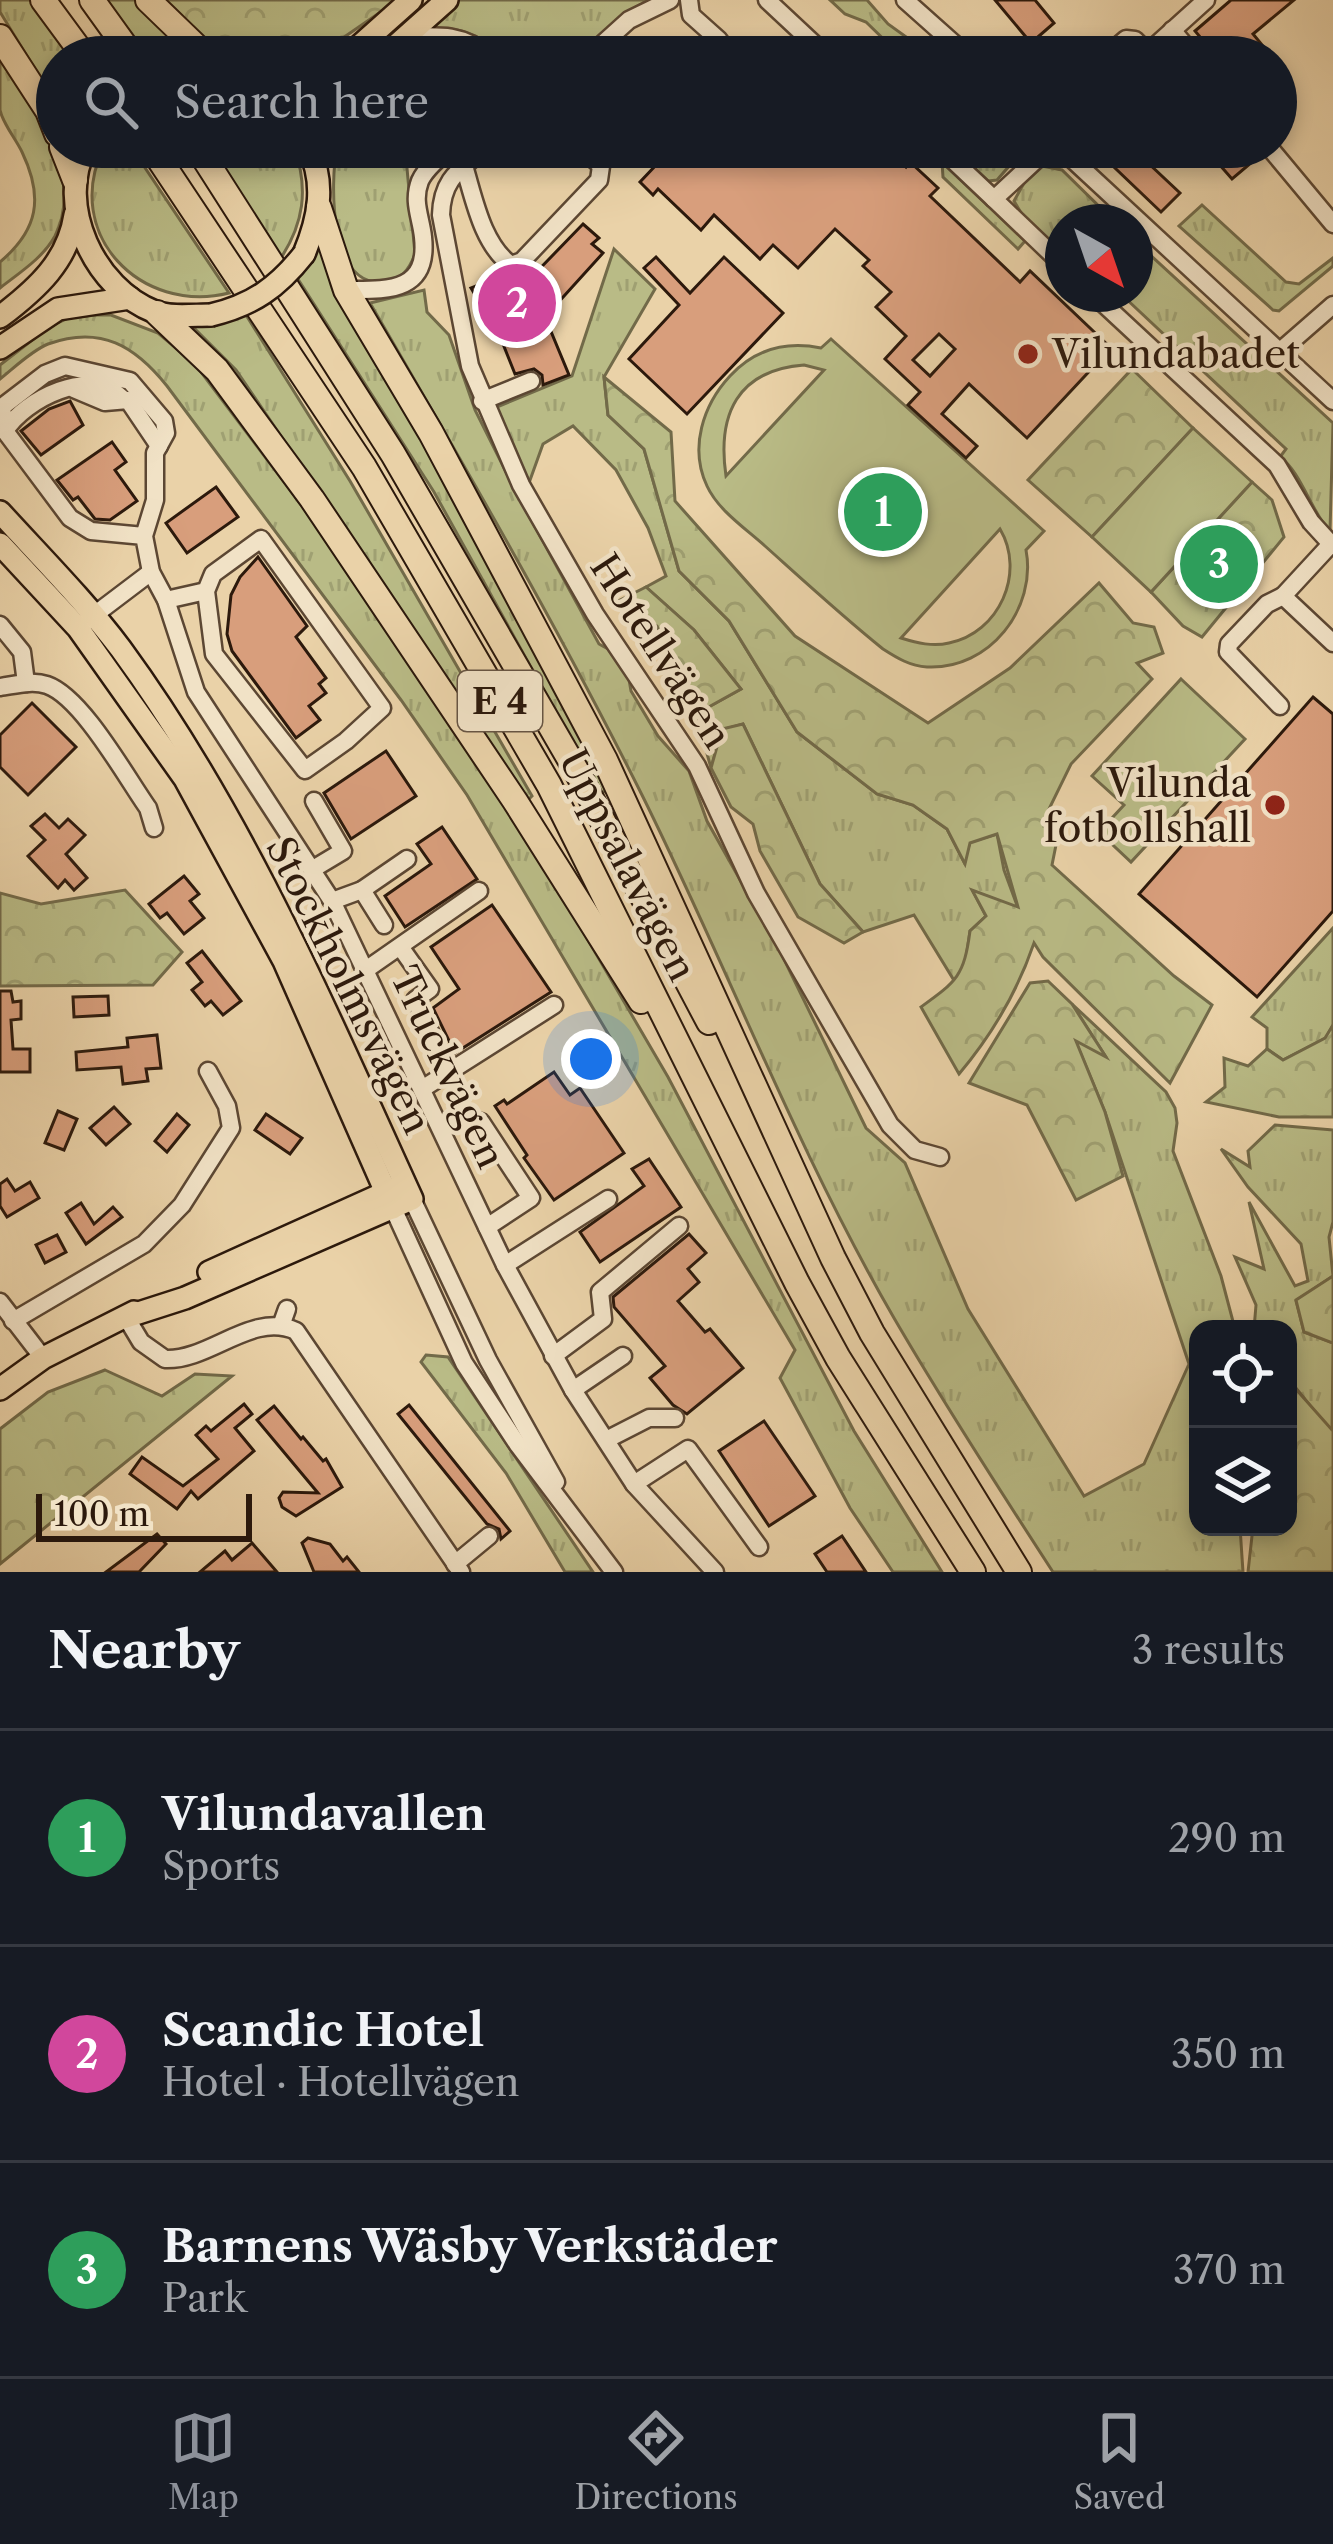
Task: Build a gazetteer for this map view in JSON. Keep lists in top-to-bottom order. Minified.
{"streets":{"highway":["E 4","Uppsalavägen"],"main road":["Stockholmsvägen"],"street":["Hotellvägen","Truckvägen"]},"crossings":[["E 4","Uppsalavägen"]],"places":["Vilundabadet","Vilunda fotbollshall"],"scale_bar":"100 m","north":"bottom right","page":{"search":"Search here","pins":["2","1","3"],"scale":"100 m","heading":["Nearby","3 results"],"list":[{"mark":"1","name":"Vilundavallen","note":"Sports","value":"290 m"},{"mark":"2","name":"Scandic Hotel","note":"Hotel · Hotellvägen","value":"350 m"},{"mark":"3","name":"Barnens Wäsby Verkstäder","note":"Park","value":"370 m"}],"nav":["Map","Directions","Saved"]}}
